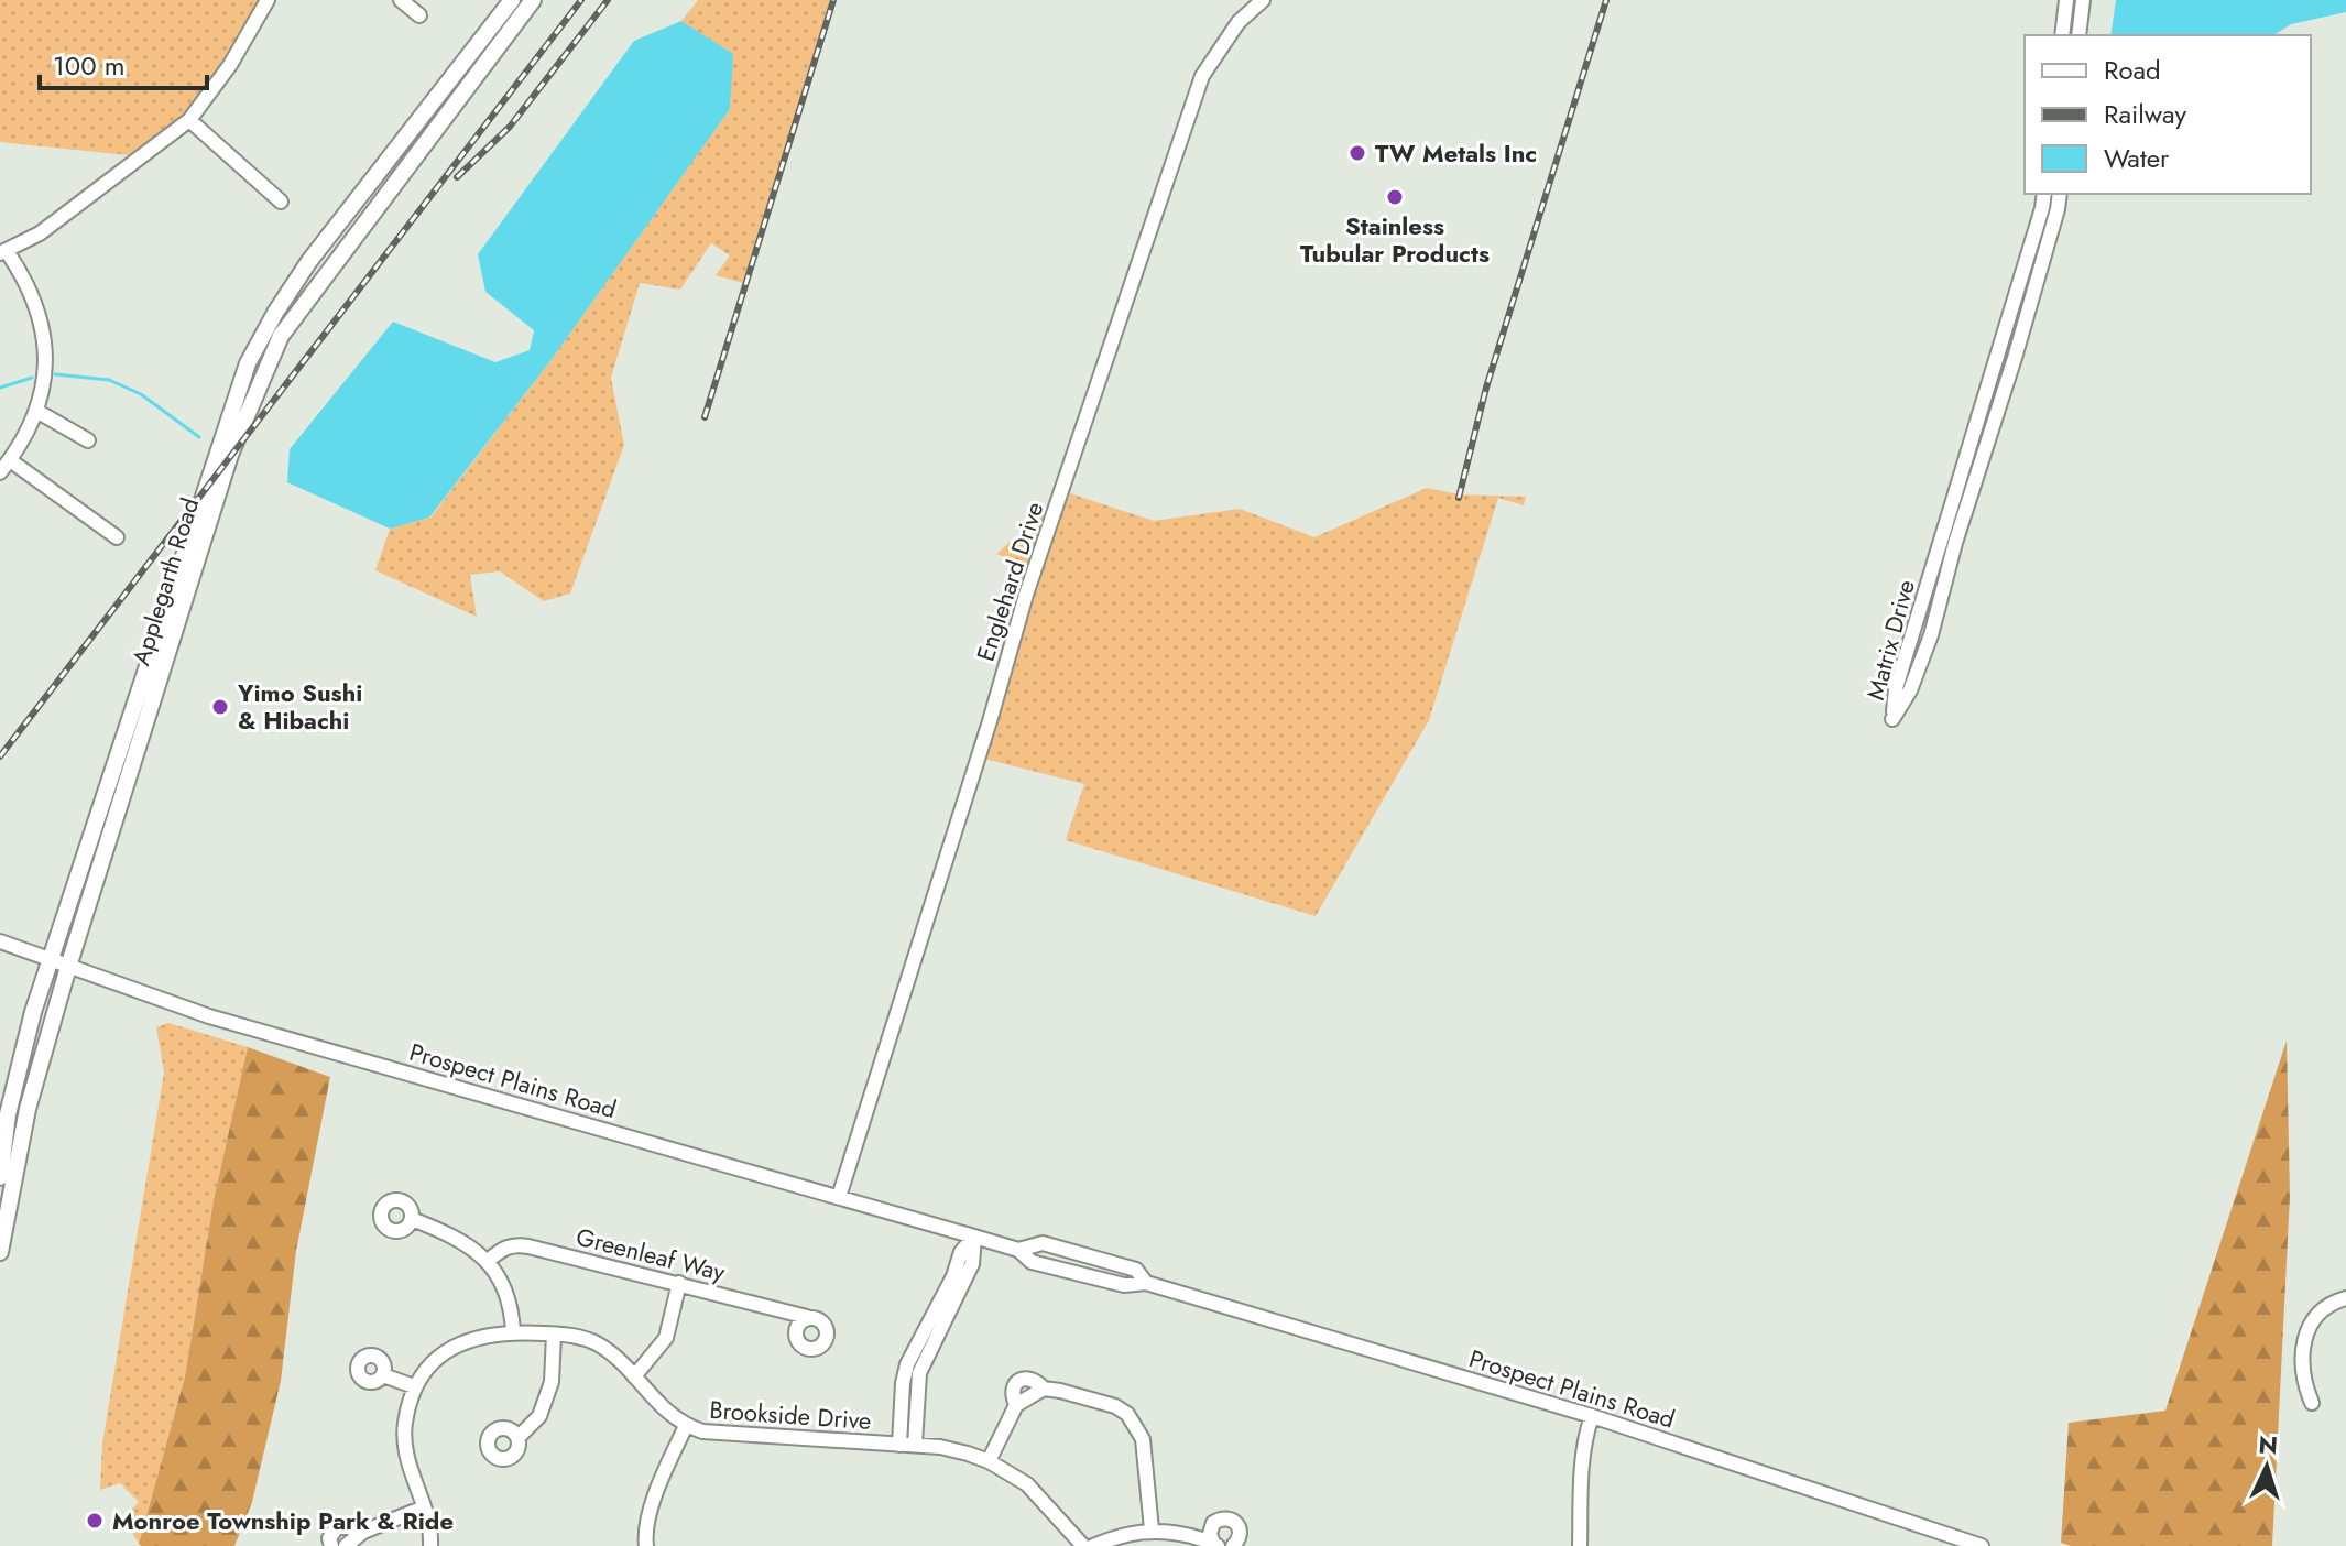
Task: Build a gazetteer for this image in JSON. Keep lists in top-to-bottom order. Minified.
{"streets":{"main road":["Applegarth Road"],"street":["Englehard Drive","Matrix Drive","Prospect Plains Road","Greenleaf Way","Brookside Drive"]},"crossings":[["Applegarth Road","Prospect Plains Road"],["Englehard Drive","Prospect Plains Road"]],"places":["TW Metals Inc","Stainless Tubular Products","Yimo Sushi & Hibachi","Monroe Township Park & Ride"],"legend":["Road","Railway","Water"],"scale_bar":"100 m","north":"top"}
